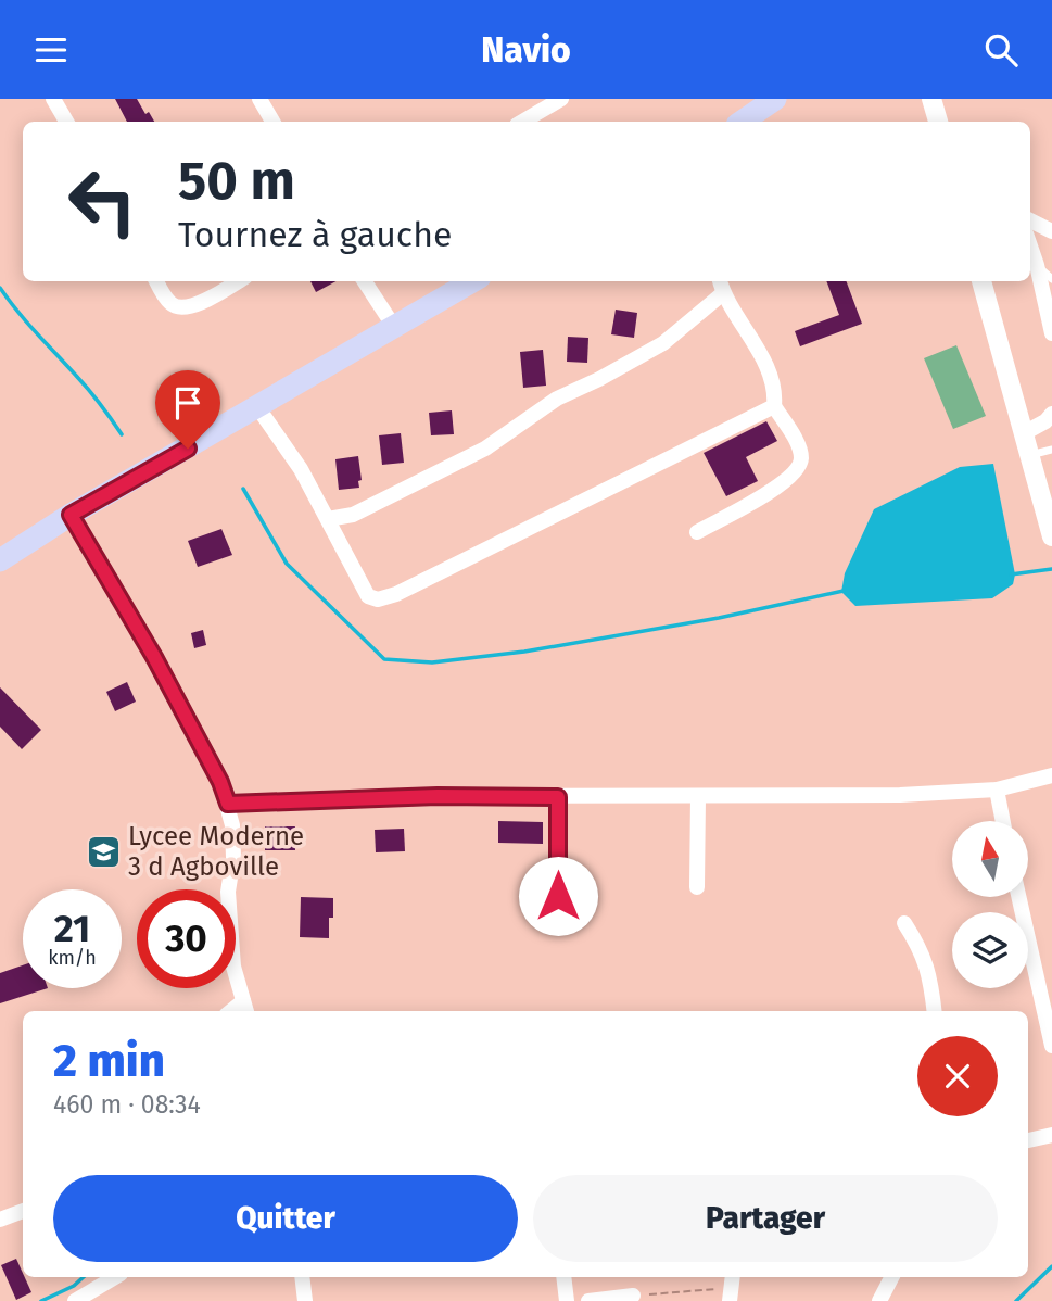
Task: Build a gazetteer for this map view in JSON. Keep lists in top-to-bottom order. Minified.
{"places":{"school or university":["Lycee Moderne 3 d Agboville"]},"north":"top","page":{"header":"Navio","turn":["50 m","Tournez à gauche"],"speed":"21 km/h","limit":"30","heading":["2 min","460 m · 08:34"],"buttons":["Quitter","Partager"]}}
